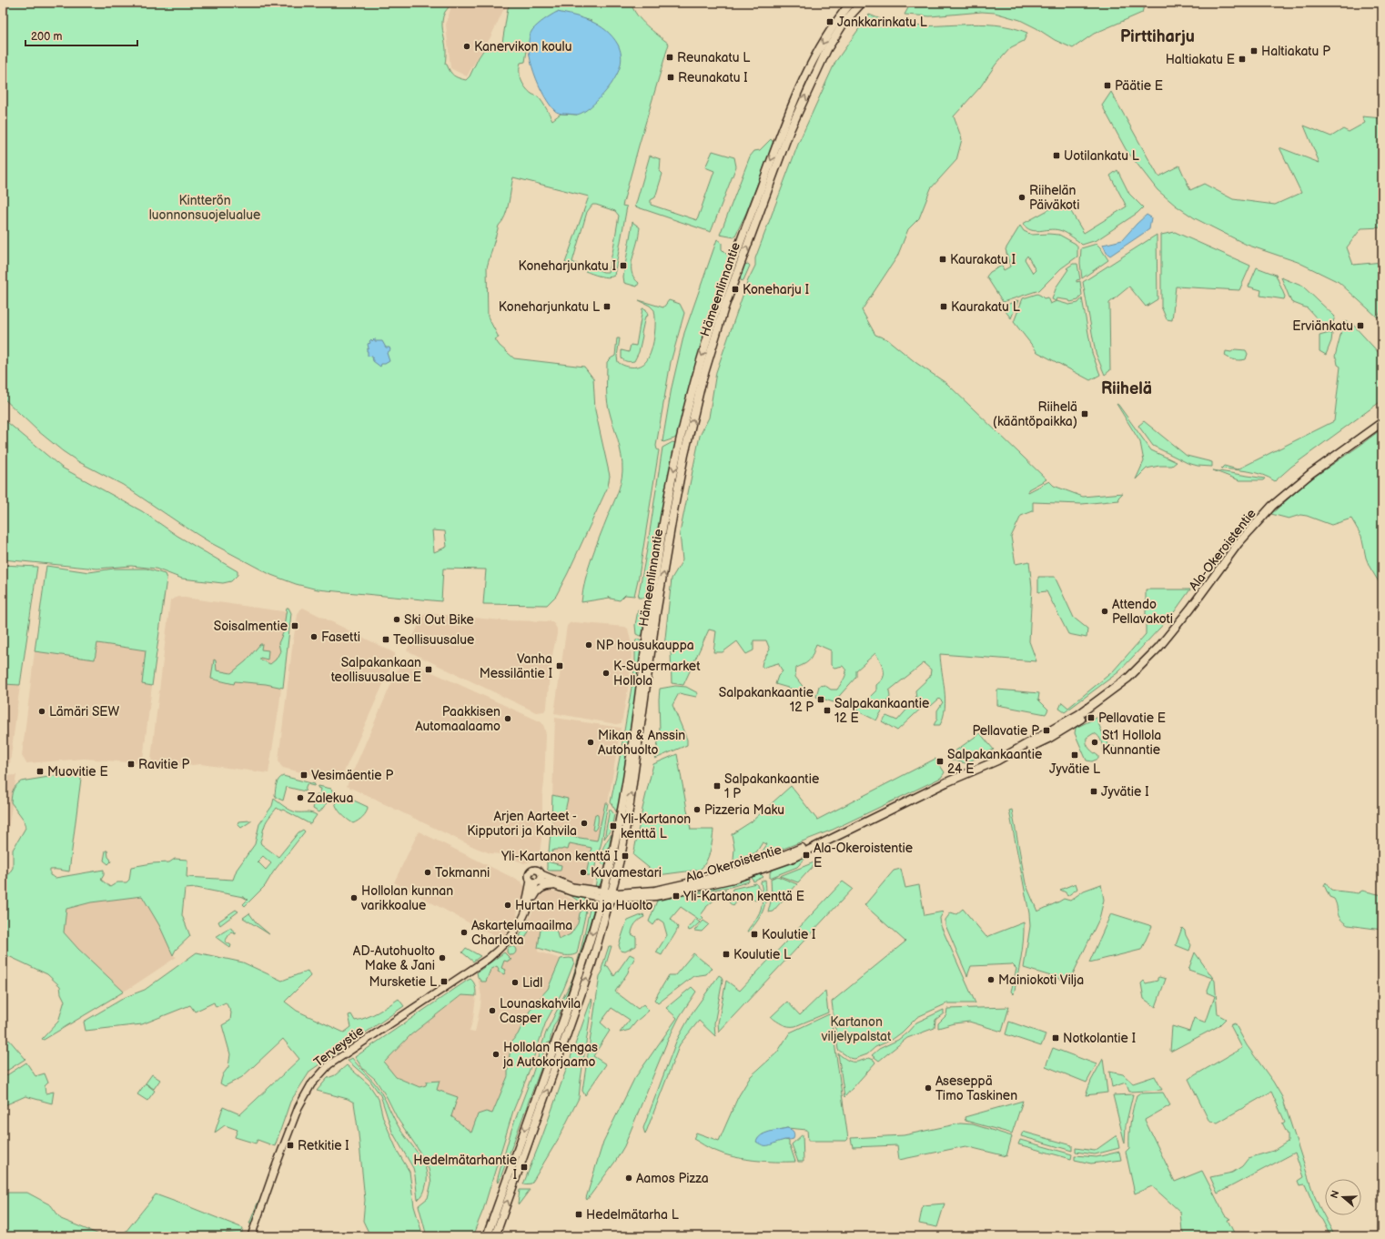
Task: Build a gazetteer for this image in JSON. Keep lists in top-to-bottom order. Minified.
{"streets":{"main road":["Hämeenlinnantie","Ala-Okeroistentie","Terveystie"]},"crossings":[["Hämeenlinnantie","Ala-Okeroistentie"]],"districts":["Pirttiharju","Riihelä"],"parks":["Kintterön luonnonsuojelualue","Kartanon viljelypalstat"],"places":{"transit":["Jankkarinkatu L","Haltiakatu P","Reunakatu L","Haltiakatu E","Reunakatu I","Päätie E","Uotilankatu L","Kaurakatu I","Koneharjunkatu I","Koneharju I","Koneharjunkatu L","Kaurakatu L","Erviänkatu","Riihelä (kääntöpaikka)","Soisalmentie","Teollisuusalue","Vanha Messiläntie I","Salpakankaan teollisuusalue E","Salpakankaantie 12 P","Salpakankaantie 12 E","Pellavatie E","Pellavatie P","Jyvätie L","Salpakankaantie 24 E","Ravitie P","Muovitie E","Vesimäentie P","Salpakankaantie 1 P","Jyvätie I","Yli-Kartanon kenttä L","Ala-Okeroistentie E","Yli-Kartanon kenttä I","Yli-Kartanon kenttä E","Koulutie I","Koulutie L","Mursketie L","Notkolantie I","Retkitie I","Hedelmätarhantie I","Hedelmätarha L"],"other":["Kanervikon koulu","Riihelän Päiväkoti","Attendo Pellavakoti","Ski Out Bike","Fasetti","NP housukauppa","K-Supermarket Hollola","Lämäri SEW","Paakkisen Automaalaamo","Mikan & Anssin Autohuolto","St1 Hollola Kunnantie","Zalekua","Pizzeria Maku","Arjen Aarteet - Kipputori ja Kahvila","Tokmanni","Kuvamestari","Hollolan kunnan varikkoalue","Hurtan Herkku ja Huolto","Askartelumaailma Charlotta","AD-Autohuolto Make & Jani","Mainiokoti Vilja","Lidl","Lounaskahvila Casper","Hollolan Rengas ja Autokorjaamo","Aseseppä Timo Taskinen","Aamos Pizza"]},"scale_bar":"200 m","north":"left"}
